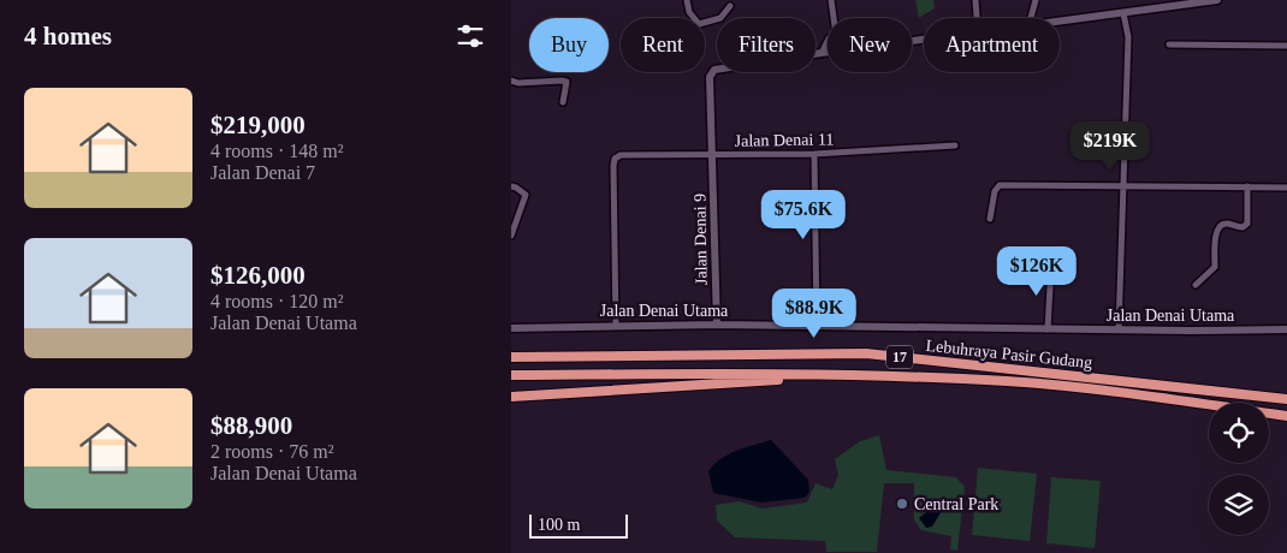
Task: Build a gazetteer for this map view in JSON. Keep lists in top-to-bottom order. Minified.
{"streets":{"highway":["Lebuhraya Pasir Gudang","17"],"street":["Jalan Denai 11","Jalan Denai 9","Jalan Denai Utama"]},"crossings":[["Jalan Denai 11","Jalan Denai 9"],["Jalan Denai 11","Jalan Denai Utama"],["Jalan Denai 9","Jalan Denai Utama"]],"places":["Central Park"],"scale_bar":"100 m","page":{"heading":"4 homes","chip":["Buy","Rent","Filters","New","Apartment"],"list":[{"name":"$219,000","note":"4 rooms · 148 m² · Jalan Denai 7"},{"name":"$126,000","note":"4 rooms · 120 m² · Jalan Denai Utama"},{"name":"$88,900","note":"2 rooms · 76 m² · Jalan Denai Utama"}],"price":["$219K","$75.6K","$126K","$88.9K"],"scale":"100 m"}}
